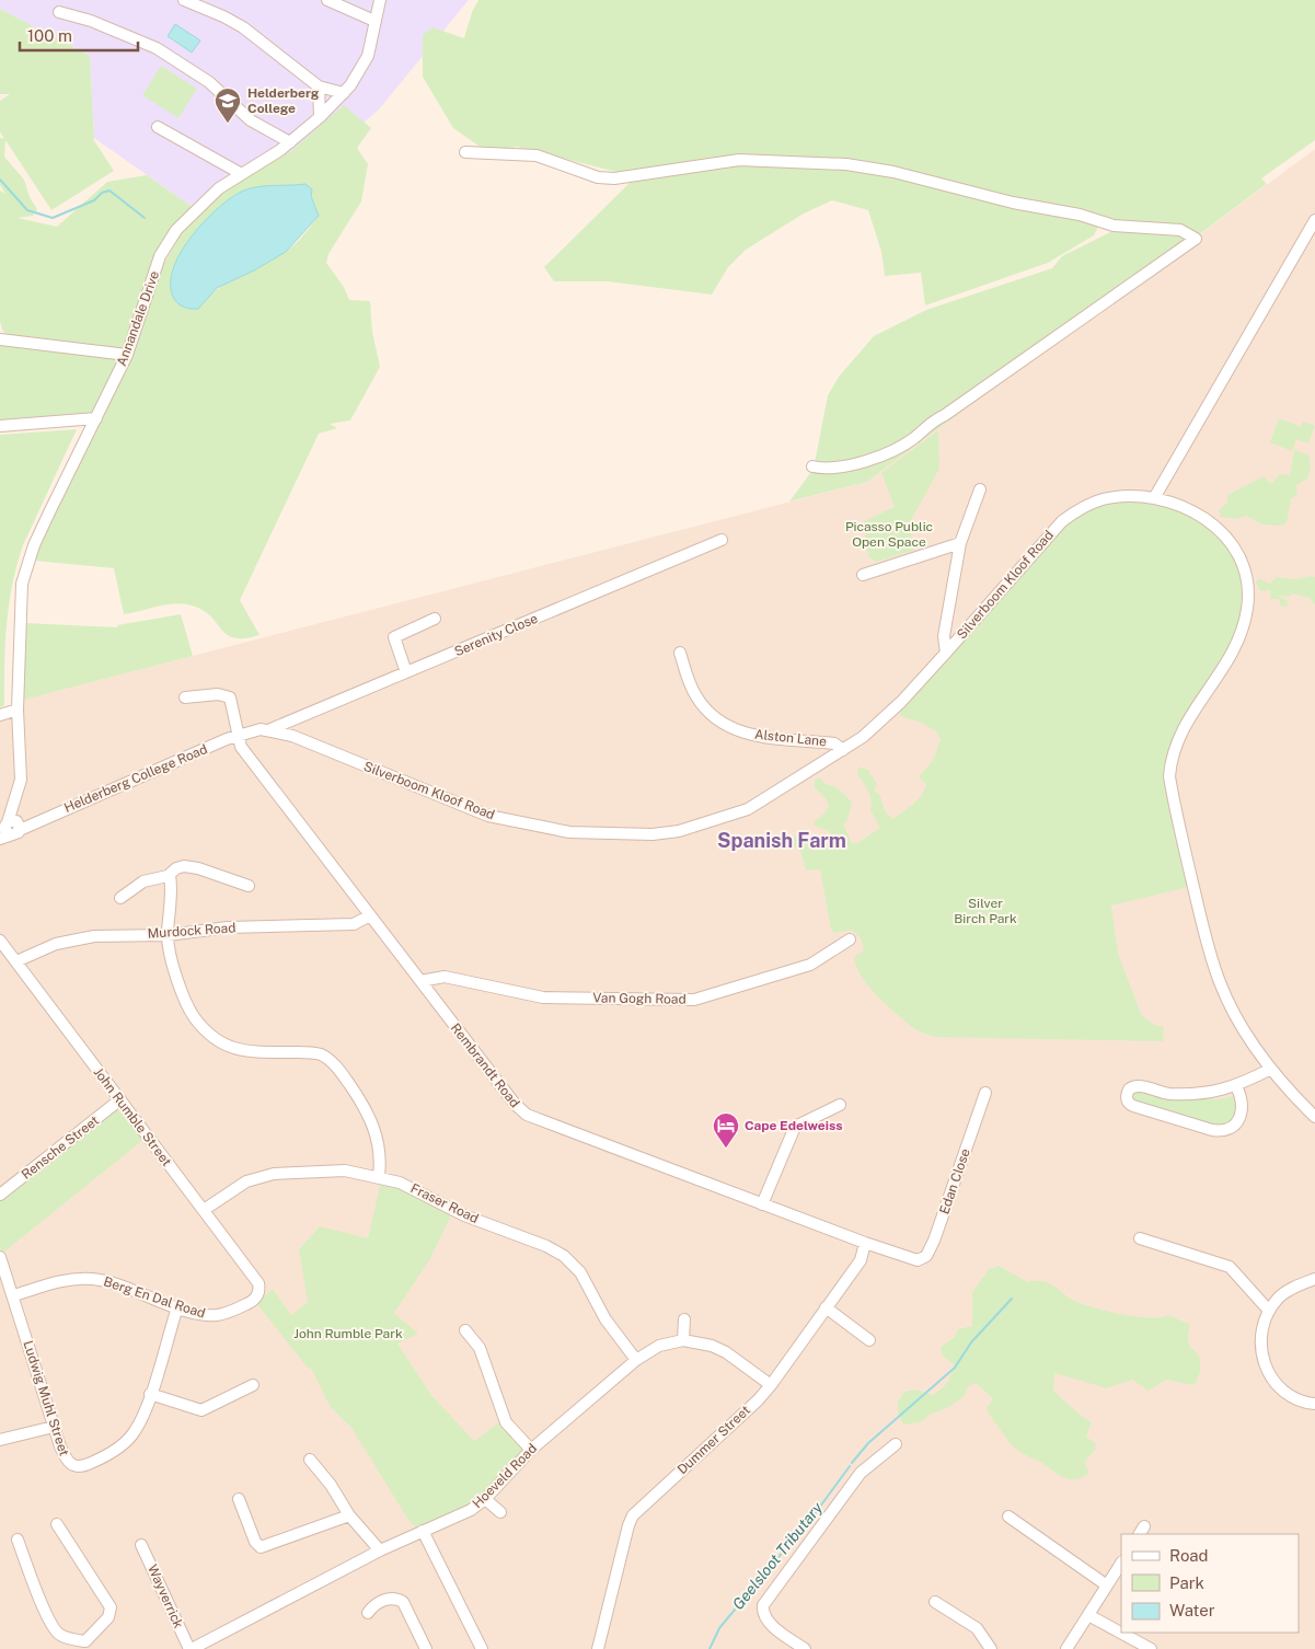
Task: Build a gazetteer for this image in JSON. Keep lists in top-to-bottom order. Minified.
{"streets":{"street":["Annandale Drive","Silverboom Kloof Road","Serenity Close","Alston Lane","Helderberg College Road","Murdock Road","Van Gogh Road","Rembrandt Road","John Rumble Street","Rensche Street","Edan Close","Fraser Road","Berg En Dal Road","Ludwig Muhl Street","Dummer Street","Hoeveld Road","Wayverrick"]},"crossings":[["Annandale Drive","Helderberg College Road"],["Silverboom Kloof Road","Serenity Close"],["Silverboom Kloof Road","Alston Lane"],["Silverboom Kloof Road","Helderberg College Road"],["Silverboom Kloof Road","Rembrandt Road"],["Helderberg College Road","Rembrandt Road"],["Murdock Road","Rembrandt Road"],["Murdock Road","John Rumble Street"],["Van Gogh Road","Rembrandt Road"],["Rembrandt Road","Edan Close"],["Rembrandt Road","Dummer Street"],["John Rumble Street","Rensche Street"],["John Rumble Street","Fraser Road"],["John Rumble Street","Berg En Dal Road"],["Fraser Road","Hoeveld Road"],["Berg En Dal Road","Ludwig Muhl Street"],["Dummer Street","Hoeveld Road"],["Hoeveld Road","Wayverrick"]],"districts":["Spanish Farm"],"water":["Geelsloot Tributary"],"parks":["Picasso Public Open Space","Silver Birch Park","John Rumble Park"],"places":{"school or university":["Helderberg College"],"hotel":["Cape Edelweiss"]},"legend":["Road","Park","Water"],"scale_bar":"100 m"}
